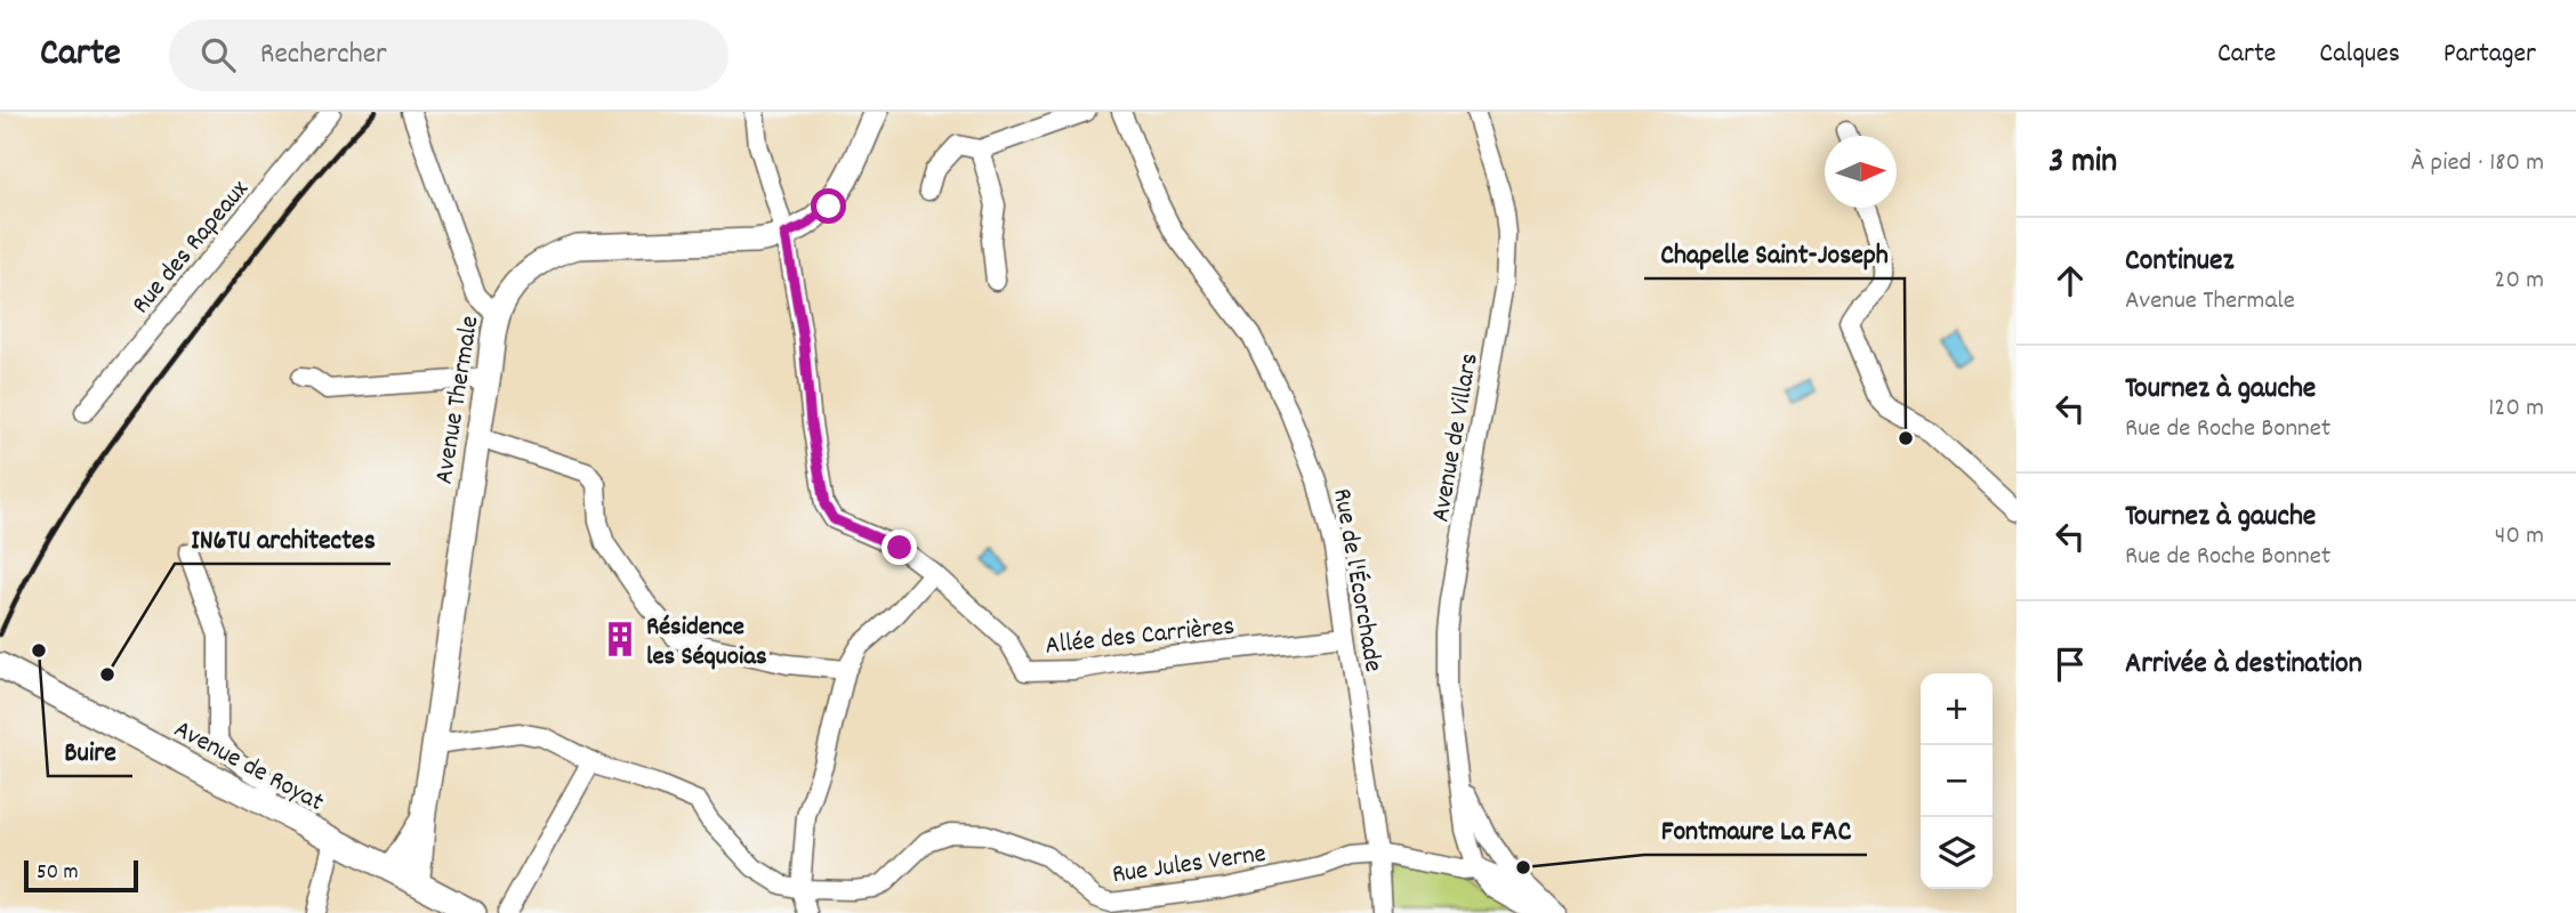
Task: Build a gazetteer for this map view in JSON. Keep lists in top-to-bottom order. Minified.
{"streets":{"main road":["Avenue Thermale","Avenue de Royat"],"street":["Rue des Rapeaux","Avenue de Villars","Rue de l'Écorchade","Allée des Carrières","Rue Jules Verne"]},"crossings":[["Avenue Thermale","Avenue de Royat"],["Avenue de Villars","Rue Jules Verne"],["Rue de l'Écorchade","Allée des Carrières"],["Rue de l'Écorchade","Rue Jules Verne"]],"places":{"other":["Chapelle Saint-Joseph","Buire","IN6TU architectes","Fontmaure La FAC"],"building":["Résidence les Séquoias"]},"scale_bar":"50 m","north":"right","page":{"header":"Carte","search":"Rechercher","nav":["Carte","Calques","Partager"],"heading":["3 min","À pied · 180 m"],"list":[["Continuez","Avenue Thermale","20 m"],["Tournez à gauche","Rue de Roche Bonnet","120 m"],["Tournez à gauche","Rue de Roche Bonnet","40 m"],"Arrivée à destination"],"map_buttons":["+","−"],"scale":"50 m"}}
